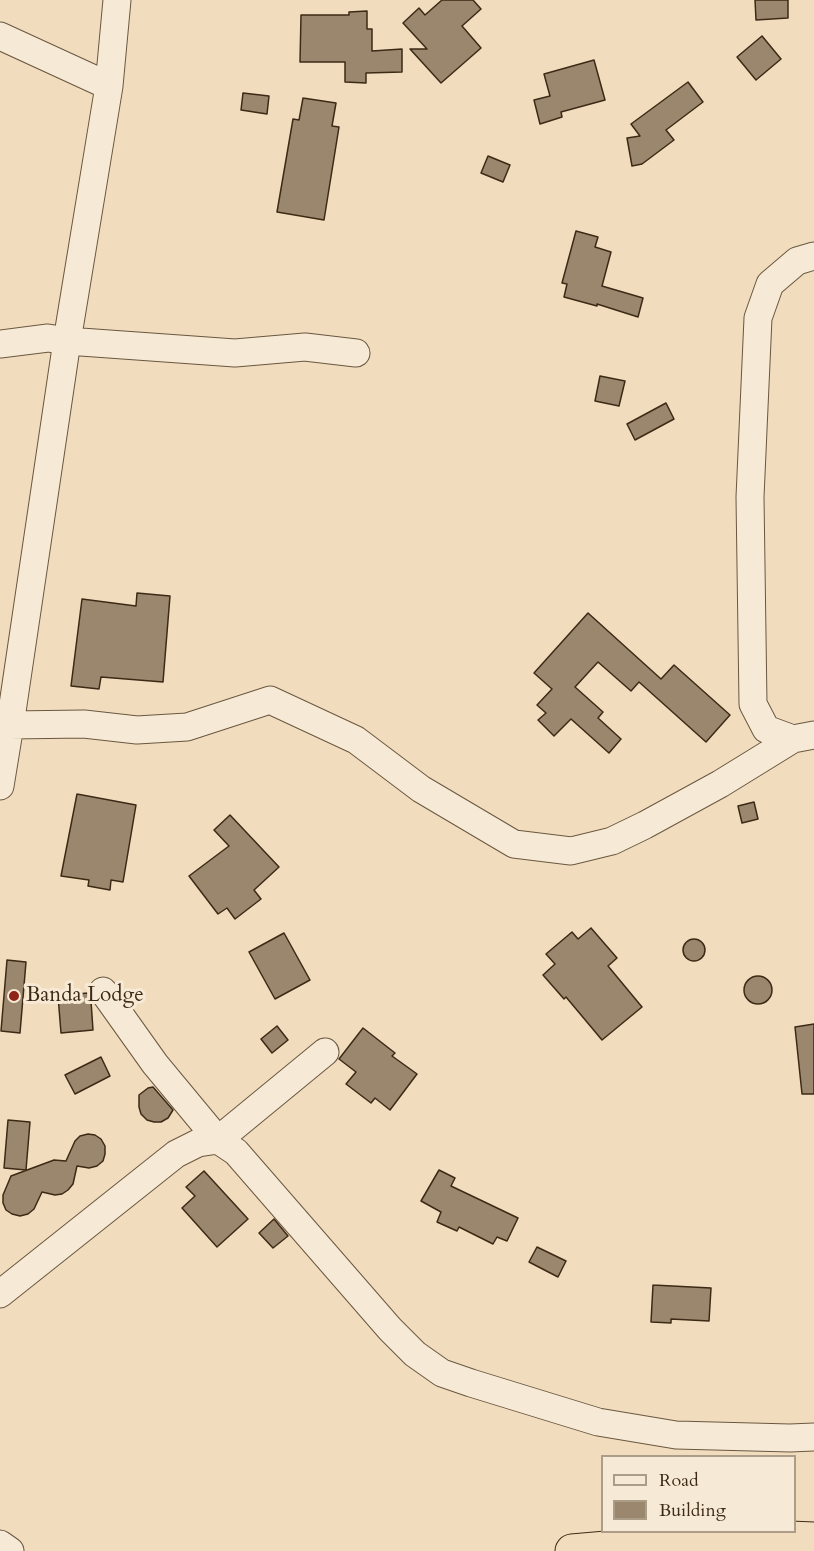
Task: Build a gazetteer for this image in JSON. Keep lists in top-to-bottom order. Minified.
{"places":["Banda Lodge"],"legend":["Road","Building"]}
